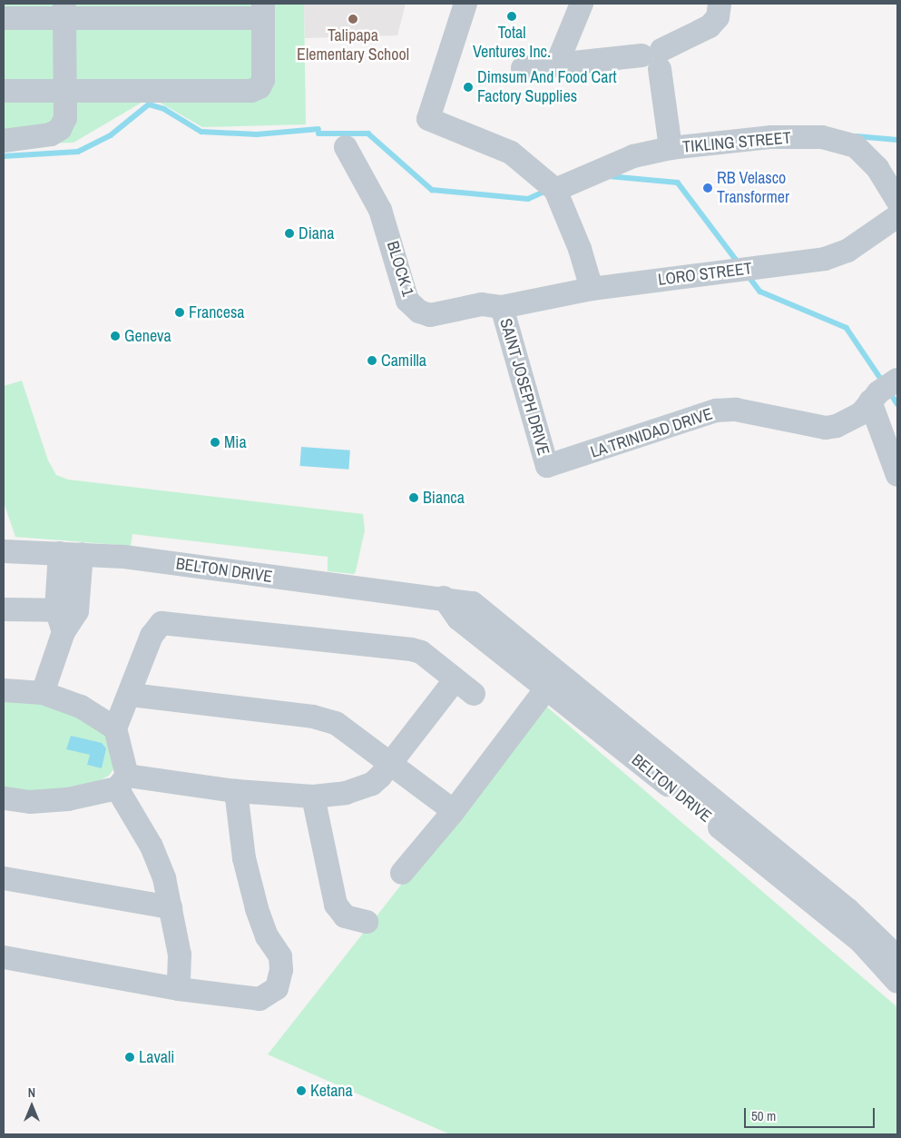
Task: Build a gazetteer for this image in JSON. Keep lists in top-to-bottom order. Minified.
{"streets":{"street":["TIKLING STREET","BLOCK 1","LORO STREET","SAINT JOSEPH DRIVE","LA TRINIDAD DRIVE","BELTON DRIVE"]},"crossings":[["BLOCK 1","LORO STREET"],["BLOCK 1","SAINT JOSEPH DRIVE"],["LORO STREET","SAINT JOSEPH DRIVE"],["SAINT JOSEPH DRIVE","LA TRINIDAD DRIVE"]],"places":["Total Ventures Inc.","Talipapa Elementary School","Dimsum And Food Cart Factory Supplies","RB Velasco Transformer","Diana","Francesa","Geneva","Camilla","Mia","Bianca","Lavali","Ketana"],"scale_bar":"50 m","north":"top"}
